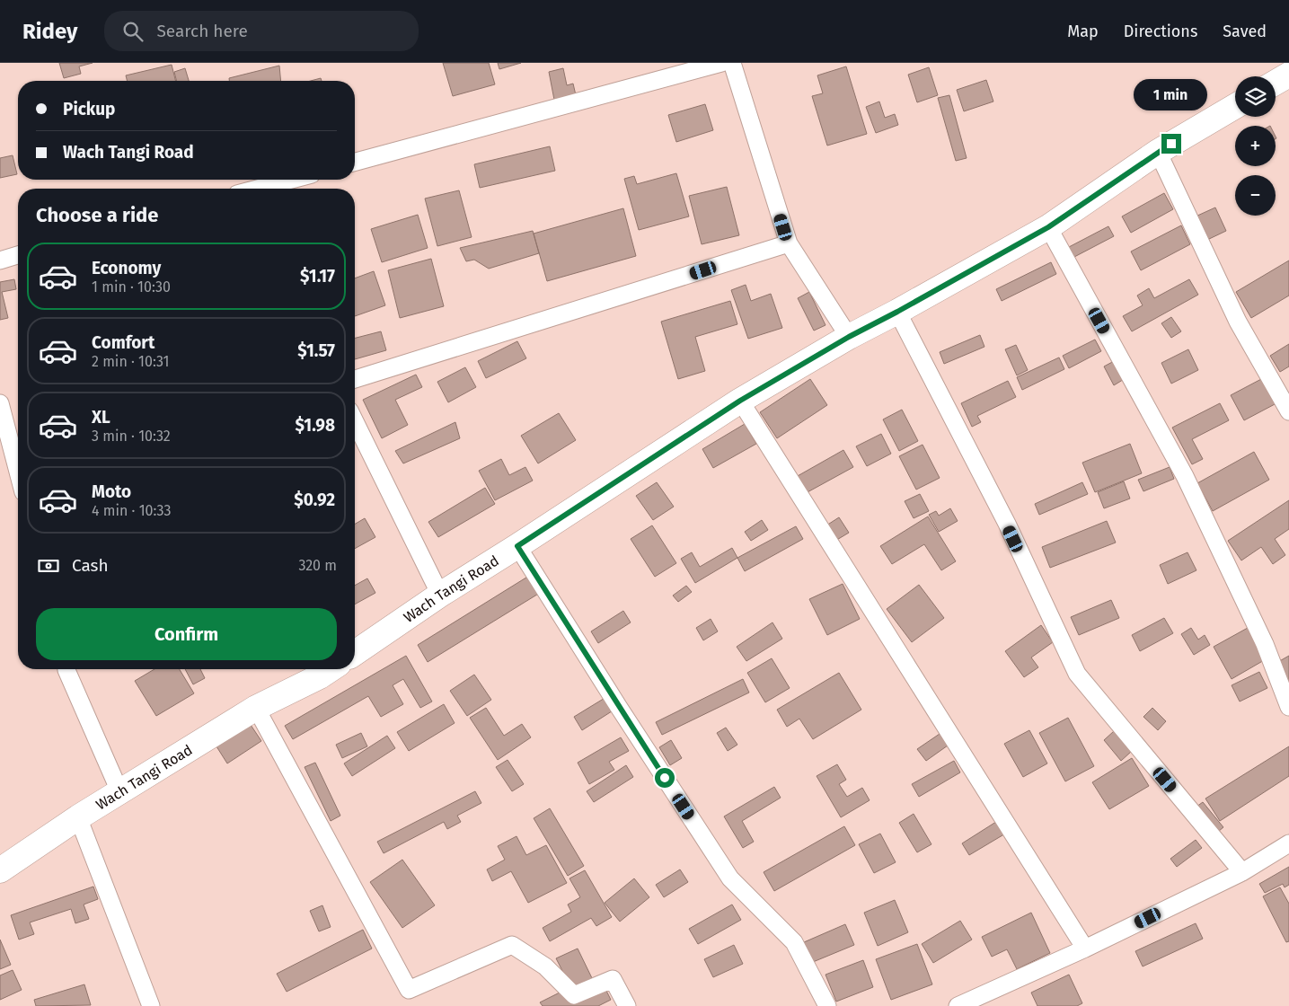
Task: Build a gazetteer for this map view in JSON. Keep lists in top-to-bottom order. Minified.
{"streets":{"main road":["Wach Tangi Road"]},"page":{"header":"Ridey","search":"Search here","nav":["Map","Directions","Saved"],"map_buttons":["+","−"],"bubble":"1 min","banner":["Pickup","Wach Tangi Road"],"heading":"Choose a ride","list":[{"name":"Economy","note":"1 min · 10:30","value":"$1.17"},{"name":"Comfort","note":"2 min · 10:31","value":"$1.57"},{"name":"XL","note":"3 min · 10:32","value":"$1.98"},{"name":"Moto","note":"4 min · 10:33","value":"$0.92"}],"pay":["Cash","320 m"],"buttons":"Confirm"}}
